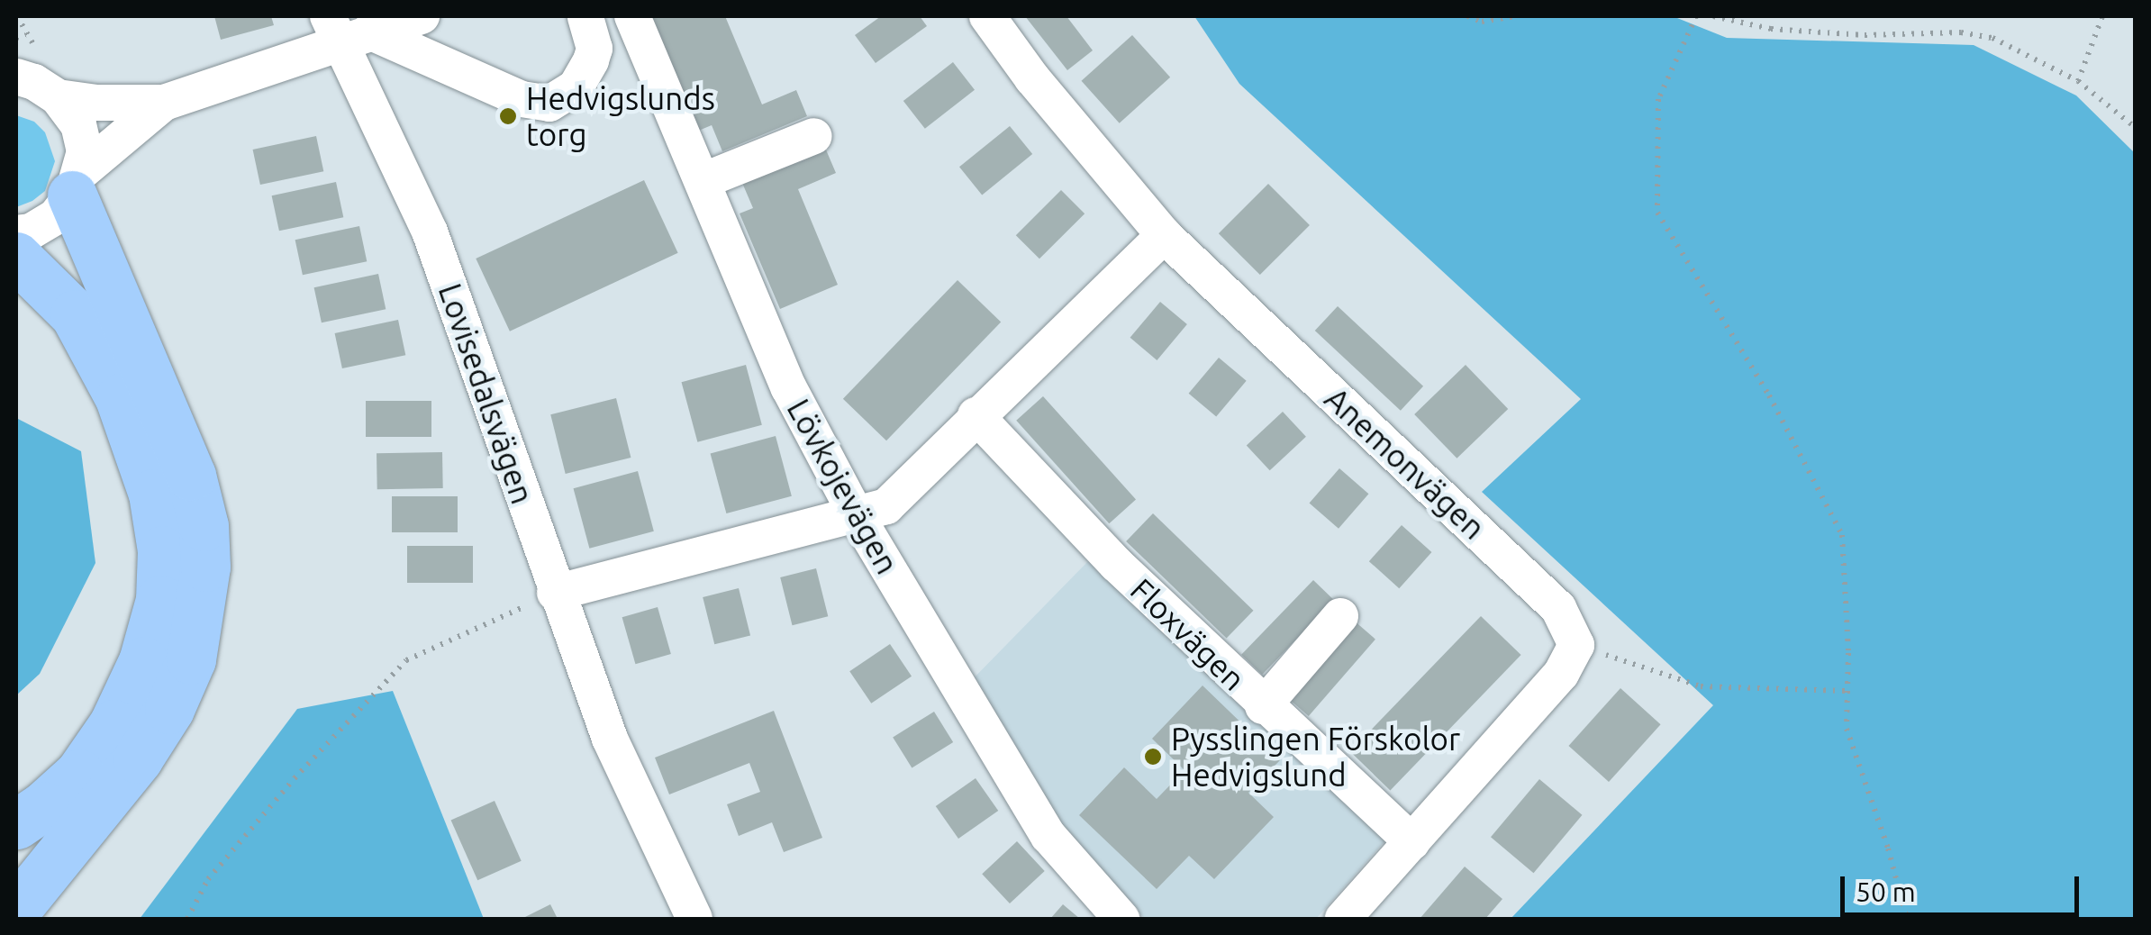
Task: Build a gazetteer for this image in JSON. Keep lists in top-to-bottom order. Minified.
{"streets":{"street":["Lovisedalsvägen","Anemonvägen","Lövkojevägen","Floxvägen"]},"places":["Hedvigslunds torg","Pysslingen Förskolor Hedvigslund"],"scale_bar":"50 m"}
